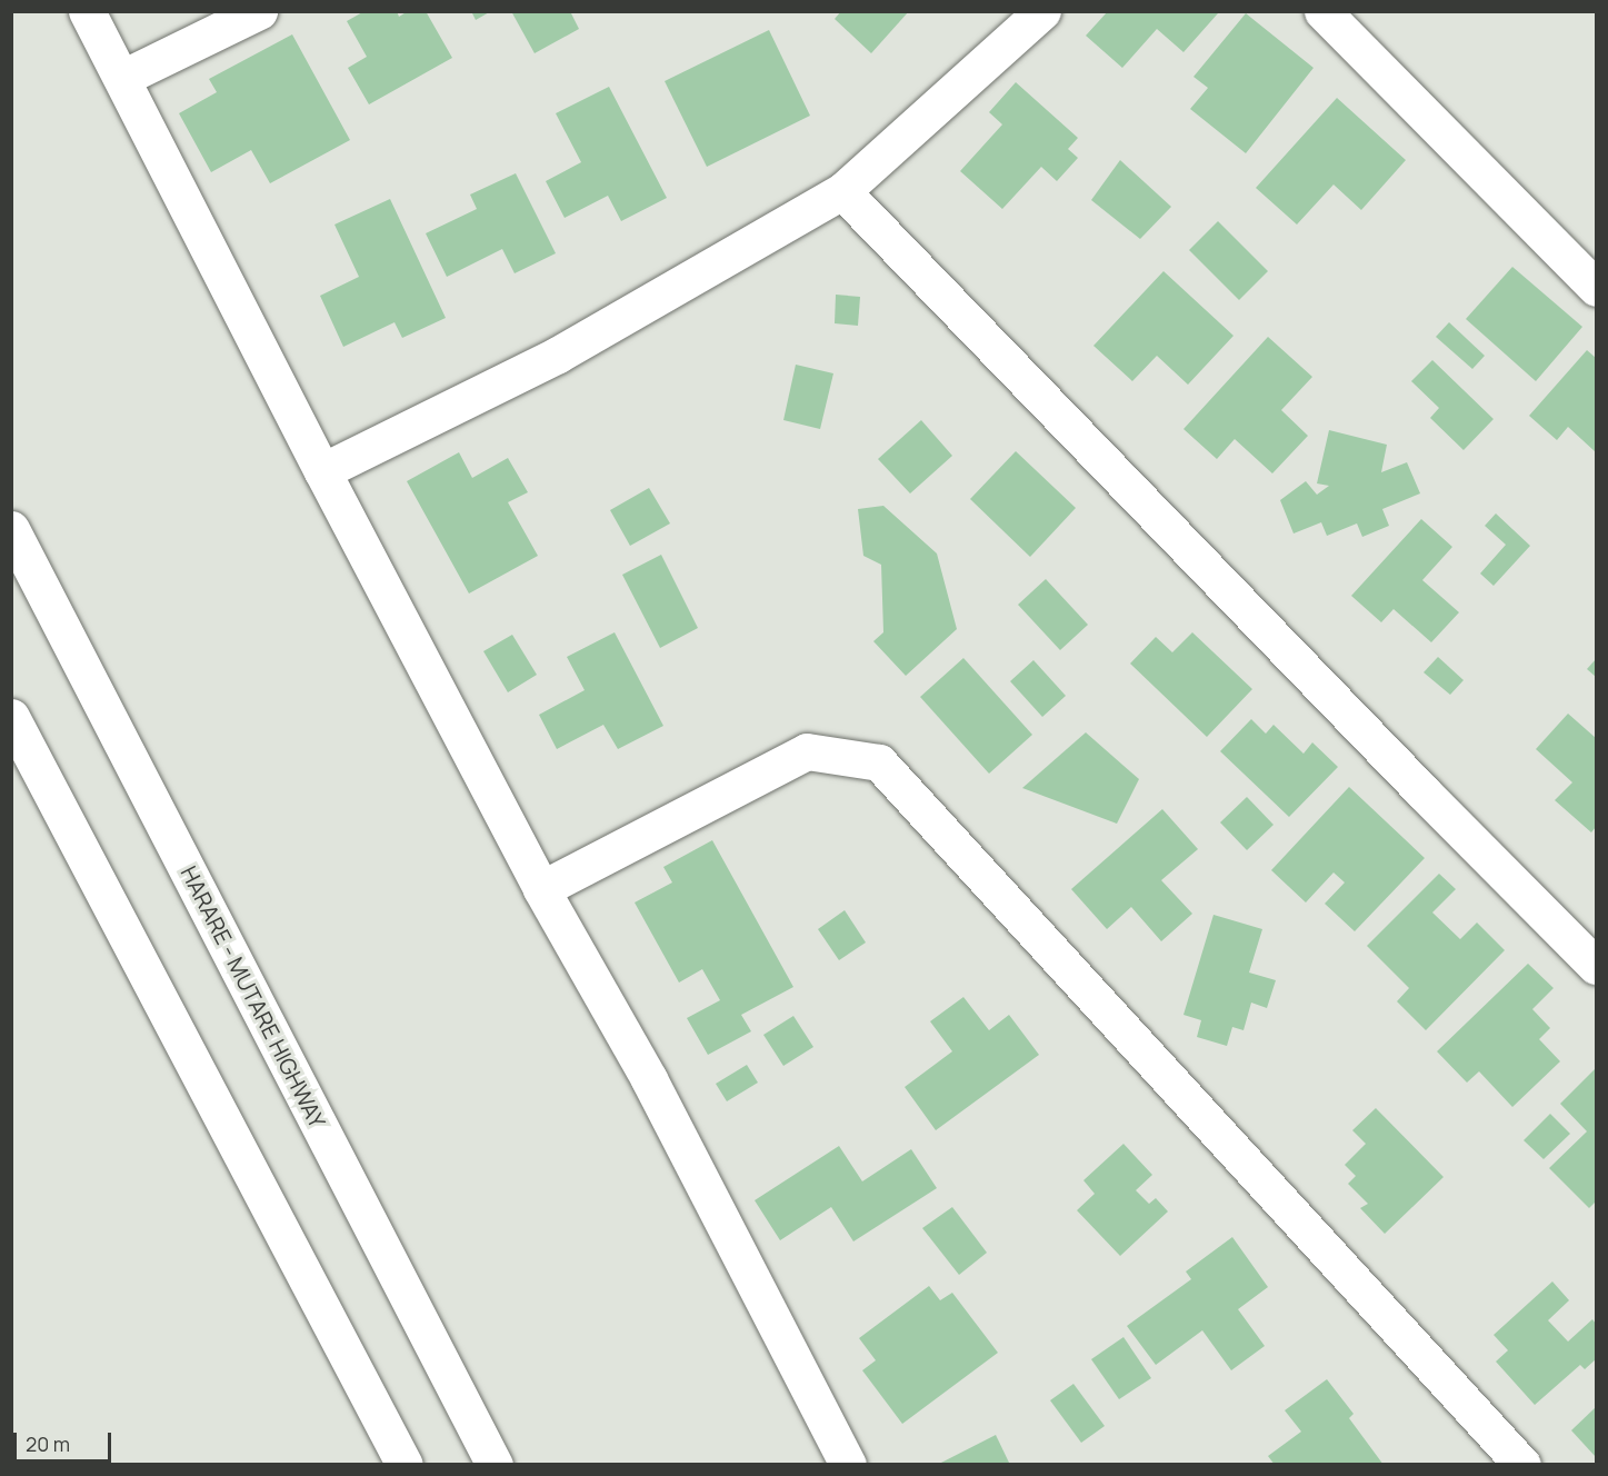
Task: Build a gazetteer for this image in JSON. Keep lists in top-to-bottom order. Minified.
{"streets":{"main road":["HARARE - MUTARE HIGHWAY"]},"scale_bar":"20 m"}
